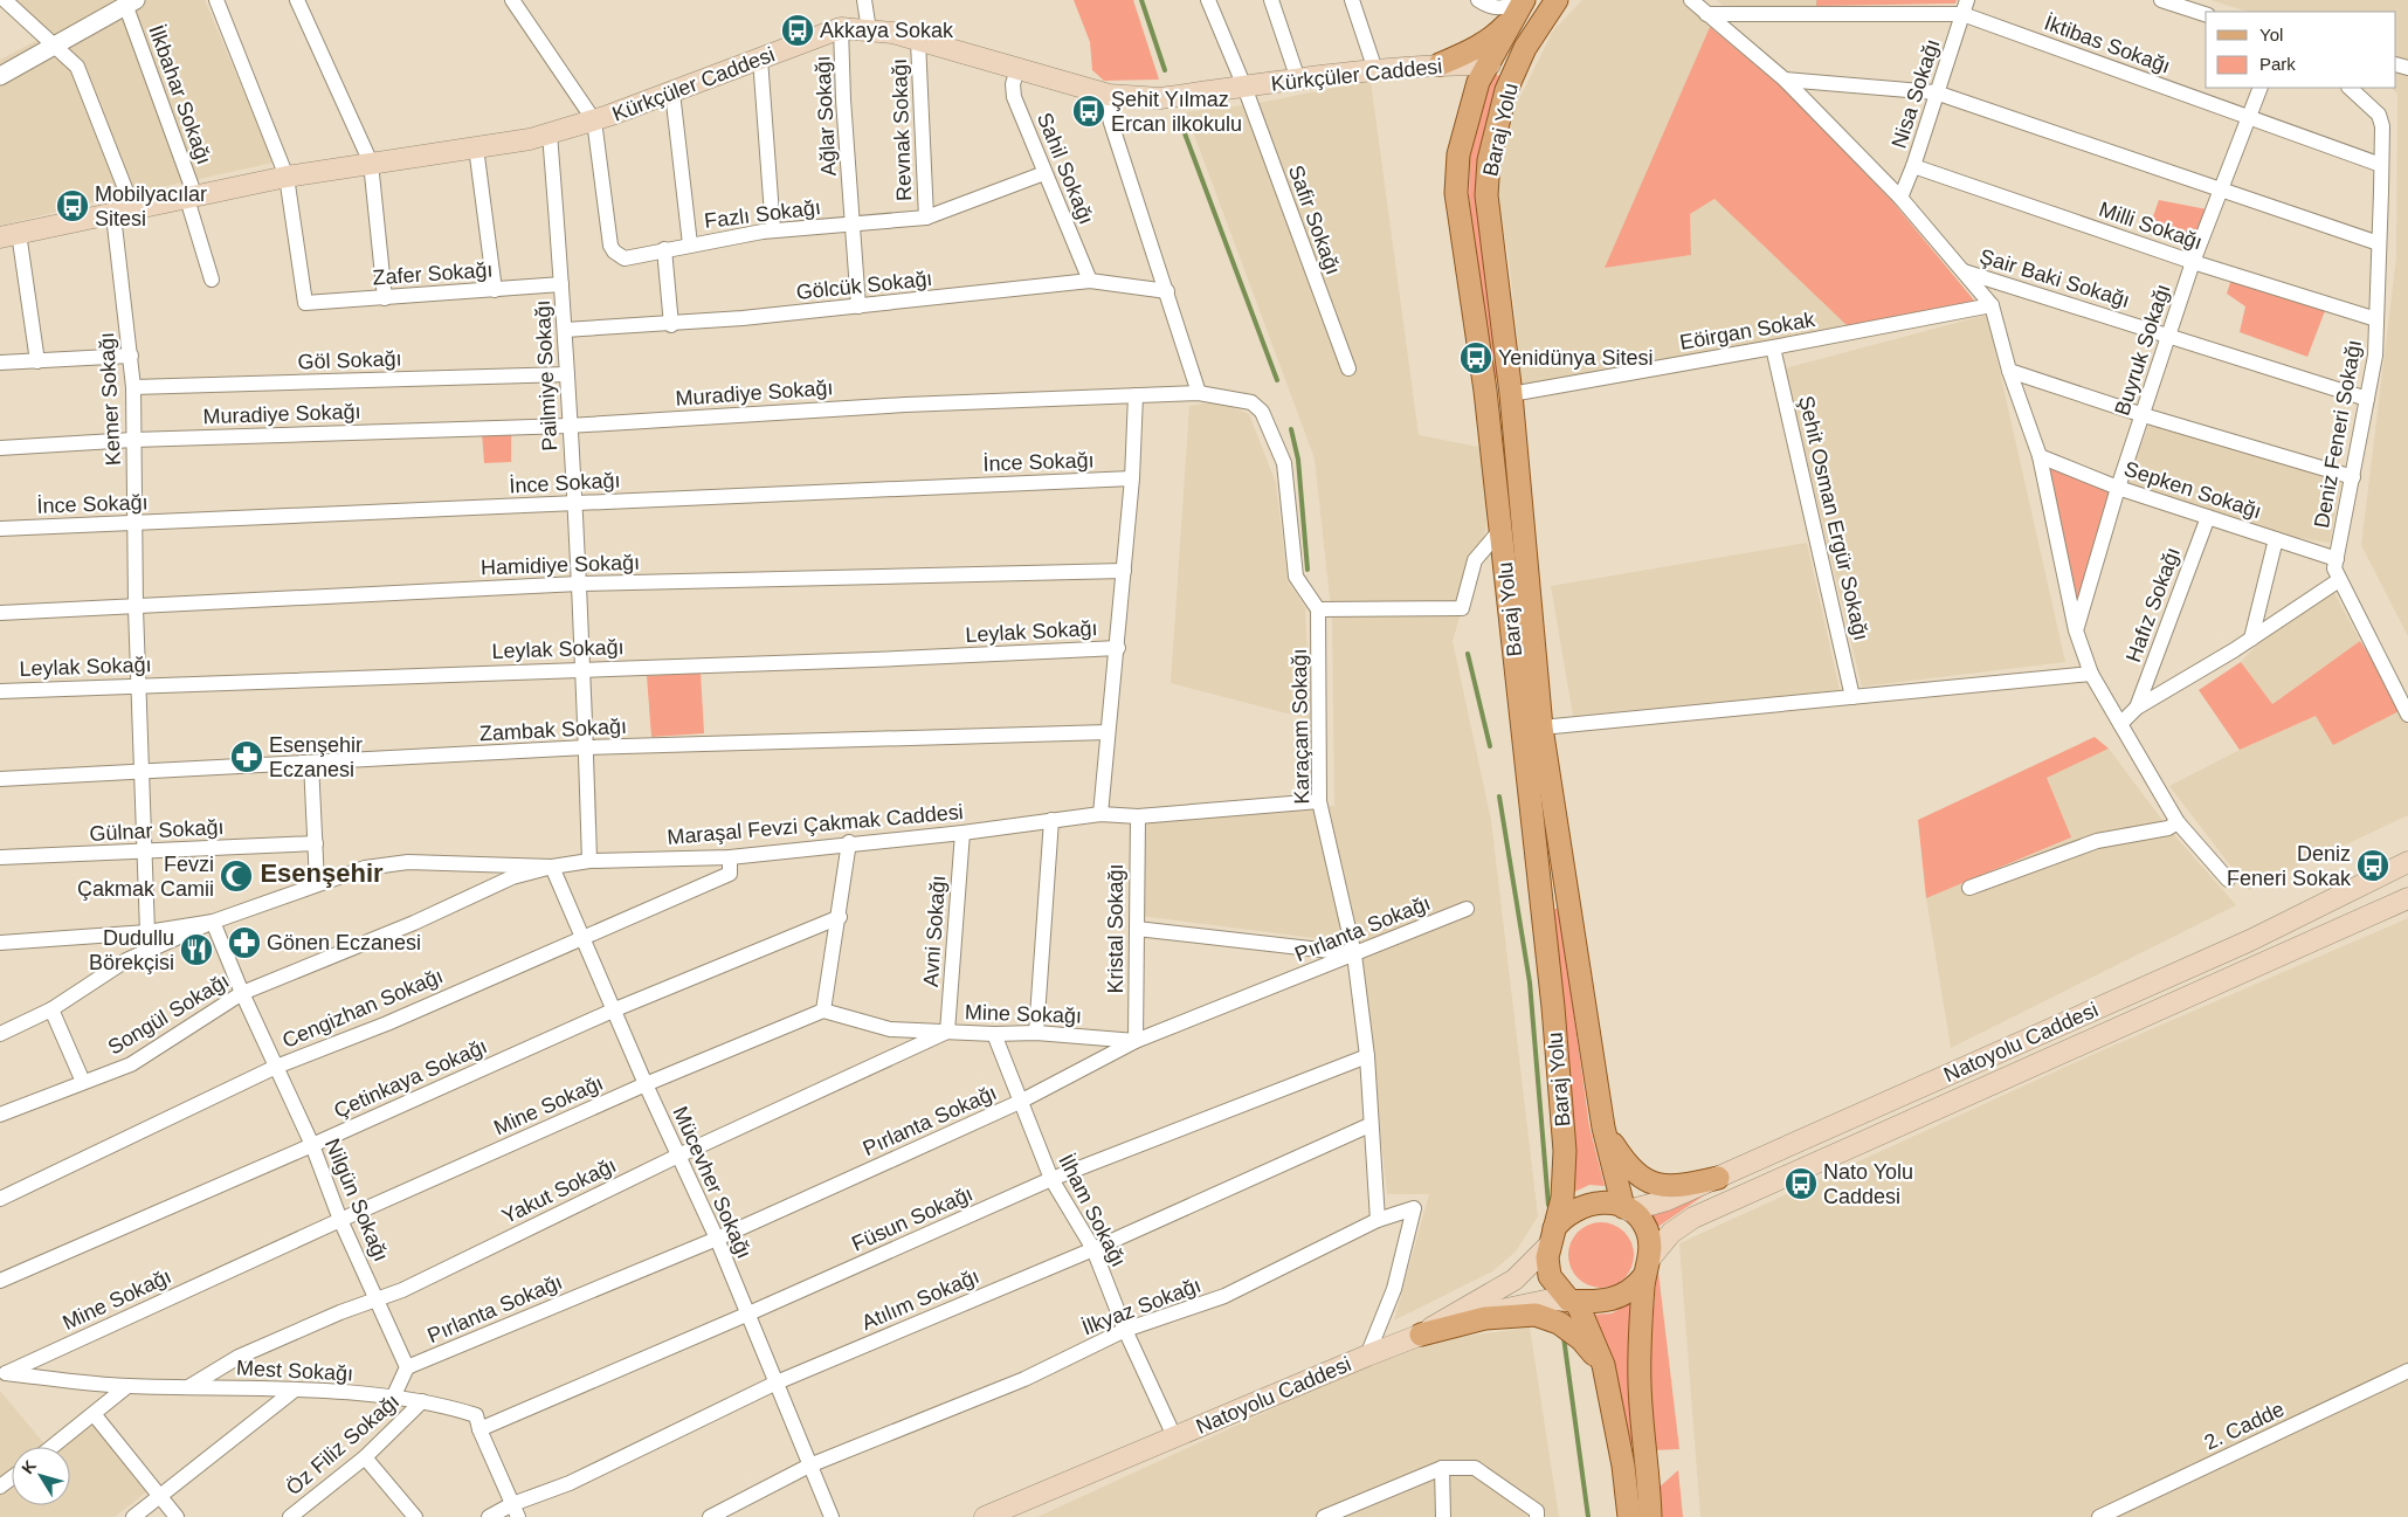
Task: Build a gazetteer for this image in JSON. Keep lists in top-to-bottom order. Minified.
{"streets":{"main road":["Kürkçüler Caddesi","Baraj Yolu","Natoyolu Caddesi"],"street":["İktibas Sokağı","Nisa Sokağı","İlkbahar Sokağı","Ağlar Sokağı","Revnak Sokağı","Sahil Sokağı","Fazlı Sokağı","Safir Sokağı","Milli Sokağı","Zafer Sokağı","Şair Baki Sokağı","Gölcük Sokağı","Eöirgan Sokak","Buyruk Sokağı","Göl Sokağı","Pailmiye Sokağı","Muradiye Sokağı","Kemer Sokağı","Deniz Feneri Sokağı","İnce Sokağı","Sepken Sokağı","Şehit Osman Ergür Sokağı","Hamidiye Sokağı","Hafız Sokağı","Leylak Sokağı","Karaçam Sokağı","Zambak Sokağı","Maraşal Fevzi Çakmak Caddesi","Gülnar Sokağı","Kristal Sokağı","Pırlanta Sokağı","Avni Sokağı","Cengizhan Sokağı","Songül Sokağı","Mine Sokağı","Çetinkaya Sokağı","Mücevher Sokağı","Yakut Sokağı","Nilgün Sokağı","İlham Sokağı","Füsun Sokağı","Atılım Sokağı","İlkyaz Sokağı","Mest Sokağı","2. Cadde","Öz Filiz Sokağı"]},"crossings":[["İktibas Sokağı","Nisa Sokağı"],["İktibas Sokağı","Buyruk Sokağı"],["İktibas Sokağı","Deniz Feneri Sokağı"],["Kürkçüler Caddesi","İlkbahar Sokağı"],["Kürkçüler Caddesi","Ağlar Sokağı"],["Kürkçüler Caddesi","Revnak Sokağı"],["Kürkçüler Caddesi","Baraj Yolu"],["Kürkçüler Caddesi","Sahil Sokağı"],["Kürkçüler Caddesi","Fazlı Sokağı"],["Kürkçüler Caddesi","Safir Sokağı"],["Kürkçüler Caddesi","Zafer Sokağı"],["Kürkçüler Caddesi","Pailmiye Sokağı"],["Kürkçüler Caddesi","Kemer Sokağı"],["Nisa Sokağı","Milli Sokağı"],["Ağlar Sokağı","Fazlı Sokağı"],["Ağlar Sokağı","Gölcük Sokağı"],["Revnak Sokağı","Fazlı Sokağı"],["Baraj Yolu","Eöirgan Sokak"],["Baraj Yolu","Natoyolu Caddesi"],["Sahil Sokağı","Fazlı Sokağı"],["Sahil Sokağı","Gölcük Sokağı"],["Milli Sokağı","Buyruk Sokağı"],["Milli Sokağı","Deniz Feneri Sokağı"],["Zafer Sokağı","Pailmiye Sokağı"],["Şair Baki Sokağı","Buyruk Sokağı"],["Şair Baki Sokağı","Deniz Feneri Sokağı"],["Gölcük Sokağı","Pailmiye Sokağı"],["Eöirgan Sokak","Şehit Osman Ergür Sokağı"],["Buyruk Sokağı","Sepken Sokağı"],["Göl Sokağı","Pailmiye Sokağı"],["Göl Sokağı","Kemer Sokağı"],["Pailmiye Sokağı","Muradiye Sokağı"],["Pailmiye Sokağı","İnce Sokağı"],["Pailmiye Sokağı","Hamidiye Sokağı"],["Pailmiye Sokağı","Leylak Sokağı"],["Pailmiye Sokağı","Zambak Sokağı"],["Pailmiye Sokağı","Maraşal Fevzi Çakmak Caddesi"],["Muradiye Sokağı","Kemer Sokağı"],["Kemer Sokağı","İnce Sokağı"],["Kemer Sokağı","Hamidiye Sokağı"],["Kemer Sokağı","Leylak Sokağı"],["Kemer Sokağı","Zambak Sokağı"],["Kemer Sokağı","Gülnar Sokağı"],["Deniz Feneri Sokağı","Sepken Sokağı"],["Sepken Sokağı","Hafız Sokağı"],["Karaçam Sokağı","Maraşal Fevzi Çakmak Caddesi"],["Karaçam Sokağı","Pırlanta Sokağı"],["Karaçam Sokağı","Füsun Sokağı"],["Karaçam Sokağı","Atılım Sokağı"],["Karaçam Sokağı","İlkyaz Sokağı"],["Maraşal Fevzi Çakmak Caddesi","Kristal Sokağı"],["Maraşal Fevzi Çakmak Caddesi","Avni Sokağı"],["Maraşal Fevzi Çakmak Caddesi","Cengizhan Sokağı"],["Maraşal Fevzi Çakmak Caddesi","Songül Sokağı"],["Maraşal Fevzi Çakmak Caddesi","Mücevher Sokağı"],["Maraşal Fevzi Çakmak Caddesi","Nilgün Sokağı"],["Kristal Sokağı","Pırlanta Sokağı"],["Kristal Sokağı","Mine Sokağı"],["Pırlanta Sokağı","Mine Sokağı"],["Pırlanta Sokağı","Mücevher Sokağı"],["Pırlanta Sokağı","Nilgün Sokağı"],["Pırlanta Sokağı","İlham Sokağı"],["Avni Sokağı","Mine Sokağı"],["Avni Sokağı","Yakut Sokağı"],["Cengizhan Sokağı","Mücevher Sokağı"],["Cengizhan Sokağı","Nilgün Sokağı"],["Songül Sokağı","Mücevher Sokağı"],["Songül Sokağı","Nilgün Sokağı"],["Mine Sokağı","Mücevher Sokağı"],["Mine Sokağı","Yakut Sokağı"],["Mine Sokağı","Nilgün Sokağı"],["Mine Sokağı","İlham Sokağı"],["Mine Sokağı","Mest Sokağı"],["Natoyolu Caddesi","İlham Sokağı"],["Natoyolu Caddesi","İlkyaz Sokağı"],["Çetinkaya Sokağı","Mücevher Sokağı"],["Çetinkaya Sokağı","Nilgün Sokağı"],["Mücevher Sokağı","Yakut Sokağı"],["Mücevher Sokağı","Füsun Sokağı"],["Mücevher Sokağı","Atılım Sokağı"],["Mücevher Sokağı","İlkyaz Sokağı"],["Yakut Sokağı","Nilgün Sokağı"],["Yakut Sokağı","Mest Sokağı"],["İlham Sokağı","Füsun Sokağı"],["İlham Sokağı","Atılım Sokağı"],["İlham Sokağı","İlkyaz Sokağı"],["Füsun Sokağı","Mest Sokağı"],["Atılım Sokağı","Mest Sokağı"],["Mest Sokağı","Öz Filiz Sokağı"]],"districts":["Esenşehir"],"places":{"bus stop":["Akkaya Sokak","Şehit Yılmaz Ercan ilkokulu","Mobilyacılar Sitesi","Yenidünya Sitesi","Deniz Feneri Sokak","Nato Yolu Caddesi"],"pharmacy":["Esenşehir Eczanesi","Gönen Eczanesi"],"mosque":["Fevzi Çakmak Camii"],"restaurant":["Dudullu Börekçisi"]},"legend":["Yol","Park"],"north":"top left"}
